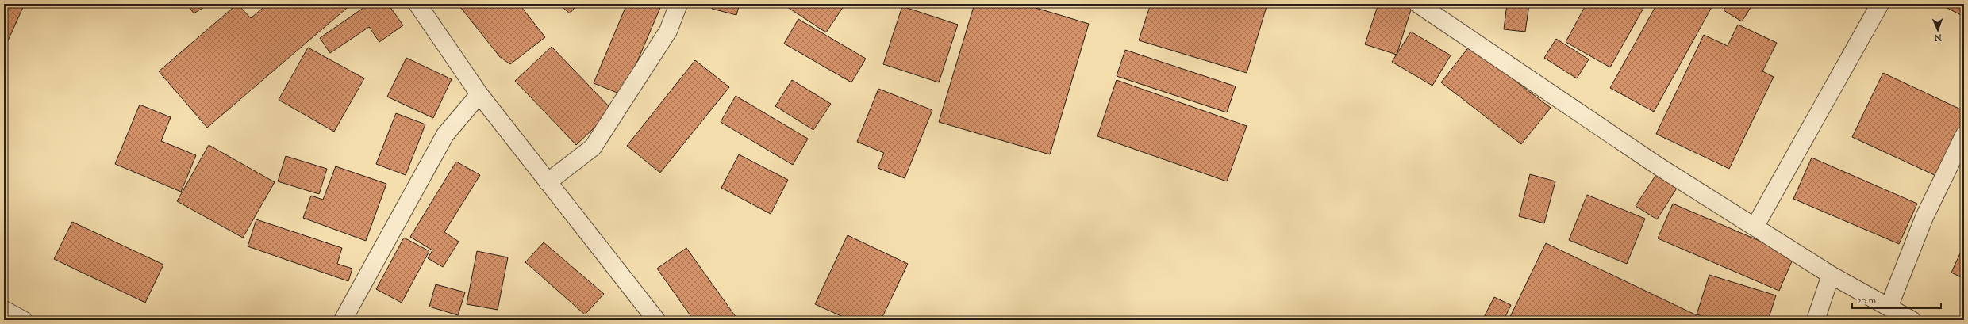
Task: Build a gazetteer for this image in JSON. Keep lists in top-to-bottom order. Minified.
{"scale_bar":"20 m","north":"bottom"}
